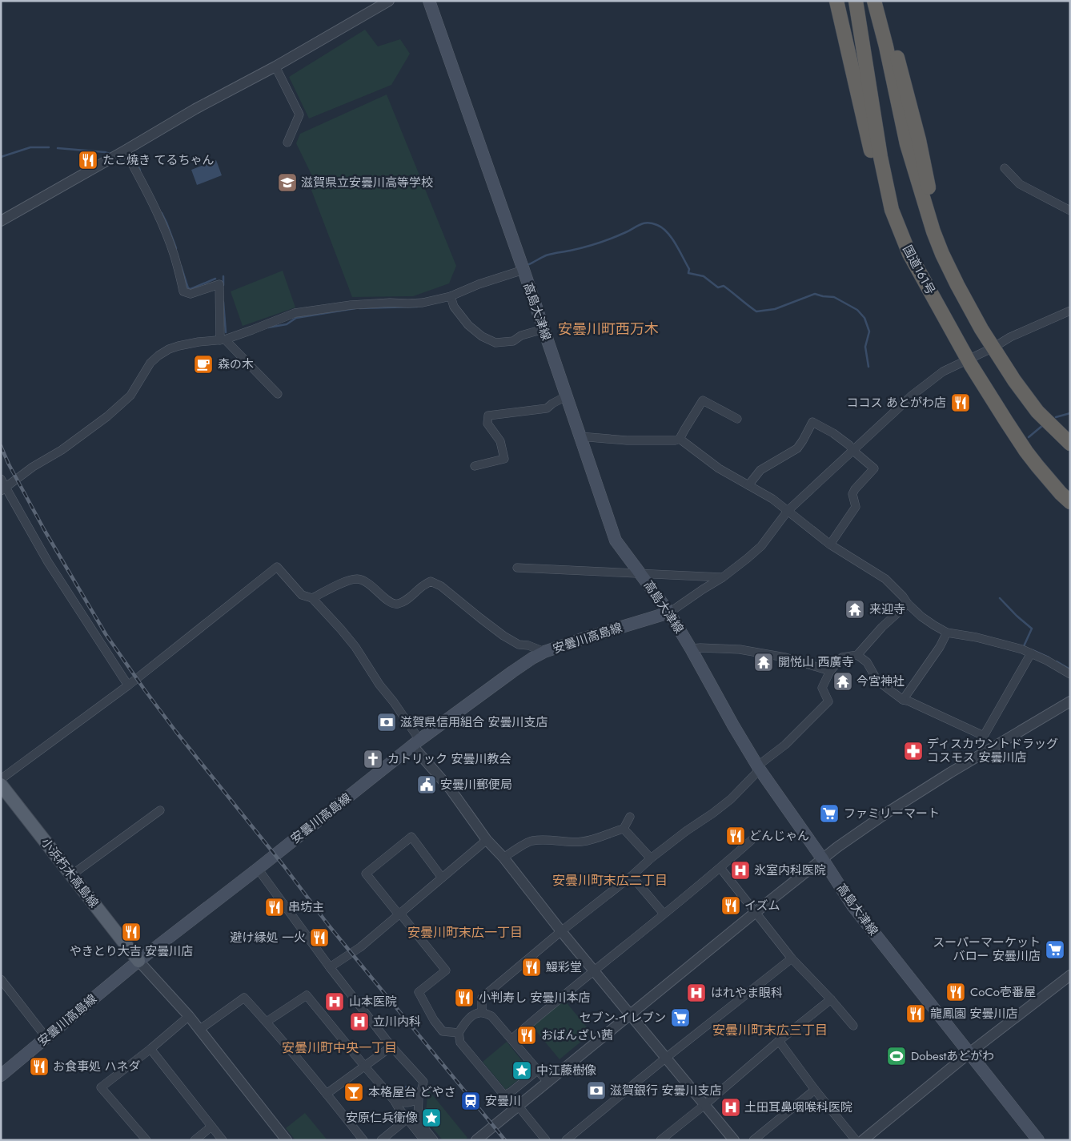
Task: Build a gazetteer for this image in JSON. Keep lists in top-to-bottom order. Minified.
{"streets":{"highway":["国道161号"],"main road":["高島大津線","安曇川高島線","小浜朽木高島線"]},"crossings":[["高島大津線","安曇川高島線"],["安曇川高島線","小浜朽木高島線"]],"districts":["安曇川町西万木","安曇川町末広二丁目","安曇川町末広一丁目","安曇川町末広三丁目","安曇川町中央一丁目"],"places":{"restaurant":["たこ焼き てるちゃん","ココス あとがわ店","どんじゃん","イズム","串坊主","やきとり大吉 安曇川店","避け縁処 一火","鰻彩堂","CoCo壱番屋","小判寿し 安曇川本店","龍鳳園 安曇川店","おばんざい茜","お食事処 ハネダ"],"school or university":["滋賀県立安曇川高等学校"],"cafe":["森の木"],"temple":["来迎寺","開悦山 西廣寺","今宮神社"],"bank":["滋賀県信用組合 安曇川支店","滋賀銀行 安曇川支店"],"pharmacy":["ディスカウントドラッグ コスモス 安曇川店"],"church":["カトリック 安曇川教会"],"public building":["安曇川郵便局"],"supermarket":["ファミリーマート","スーパーマーケット バロー 安曇川店","セブン-イレブン"],"hospital":["氷室内科医院","はれやま眼科","山本医院","立川内科","土田耳鼻咽喉科医院"],"sports":["Dobestあどがわ"],"place":["中江藤樹像","安原仁兵衛像"],"bar":["本格屋台 どやさ"],"station":["安曇川"]}}
